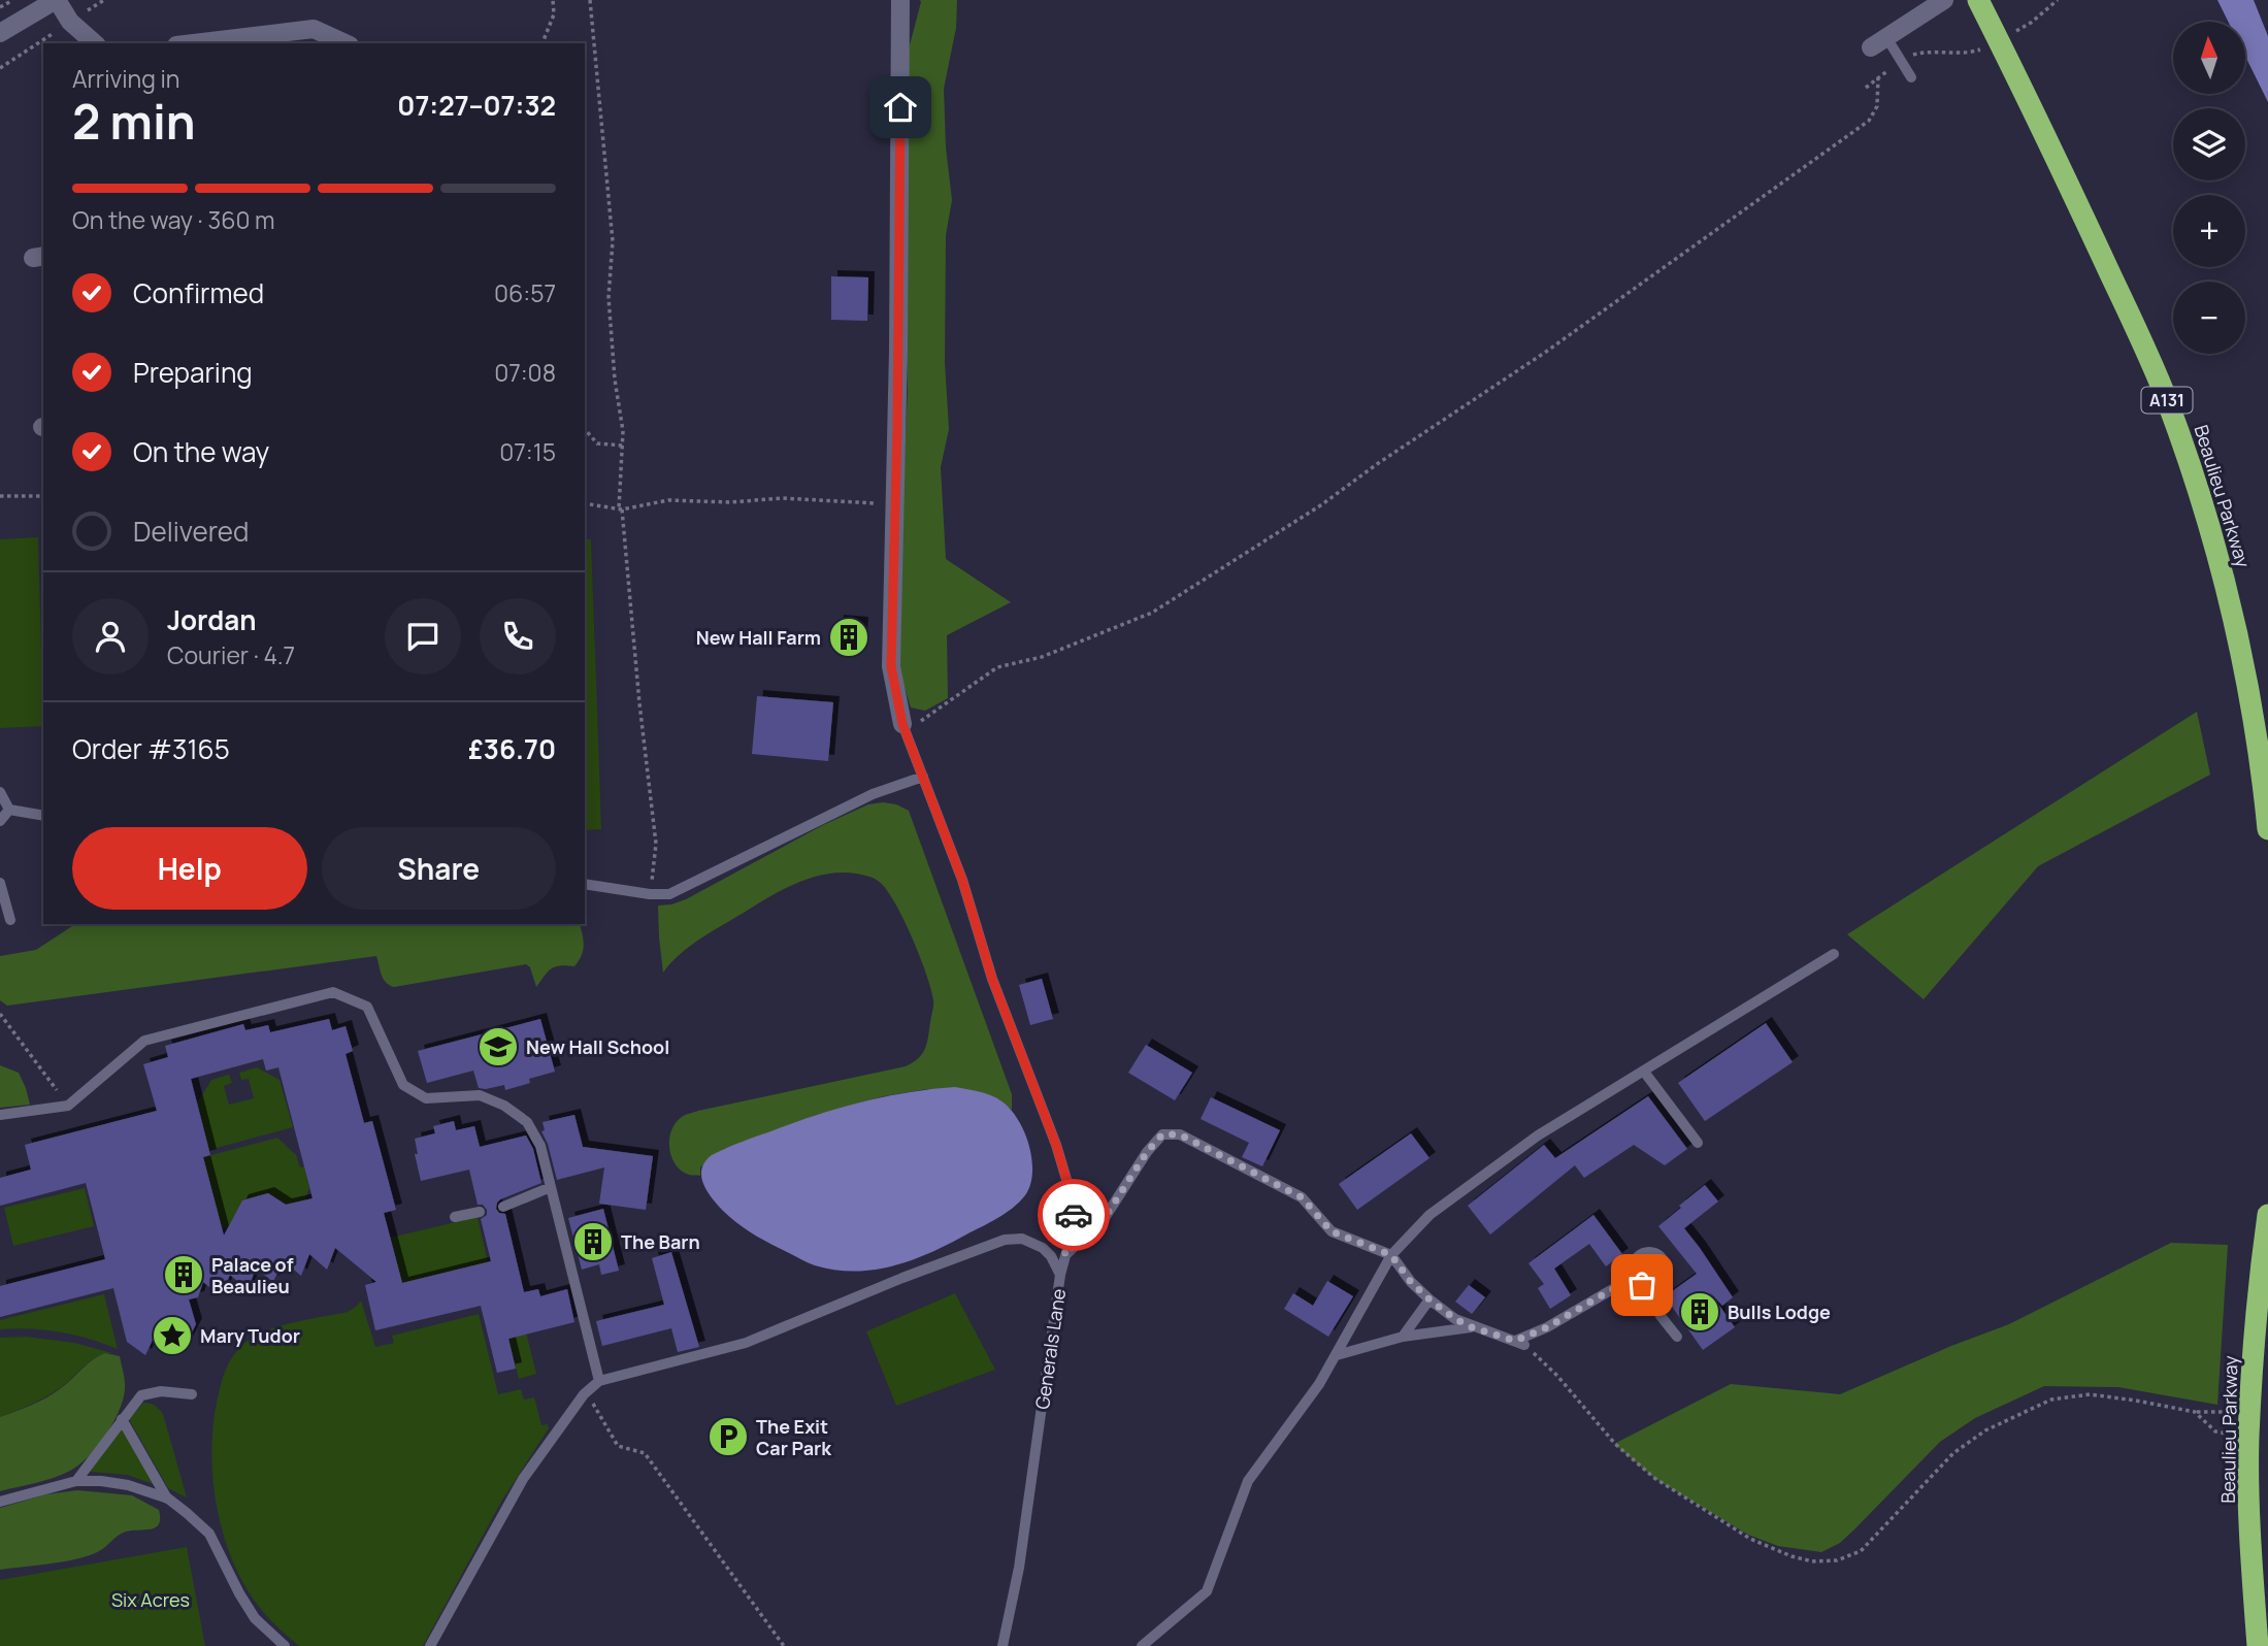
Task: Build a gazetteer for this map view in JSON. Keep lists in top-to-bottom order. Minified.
{"streets":{"highway":["A131","Beaulieu Parkway"],"street":["Generals Lane"]},"parks":["Six Acres"],"places":{"building":["New Hall Farm","The Barn","Palace of Beaulieu","Bulls Lodge"],"school or university":["New Hall School"],"place":["Mary Tudor"],"parking":["The Exit Car Park"]},"north":"top","page":{"map_buttons":["+","−"],"heading":["2 min","Arriving in","07:27–07:32"],"panel":["Jordan","Courier · 4.7","Order #3165","£36.70"],"bar":"On the way · 360 m","list":[["Confirmed","06:57"],["Preparing","07:08"],["On the way","07:15"],"Delivered"],"buttons":["Help","Share"]}}
